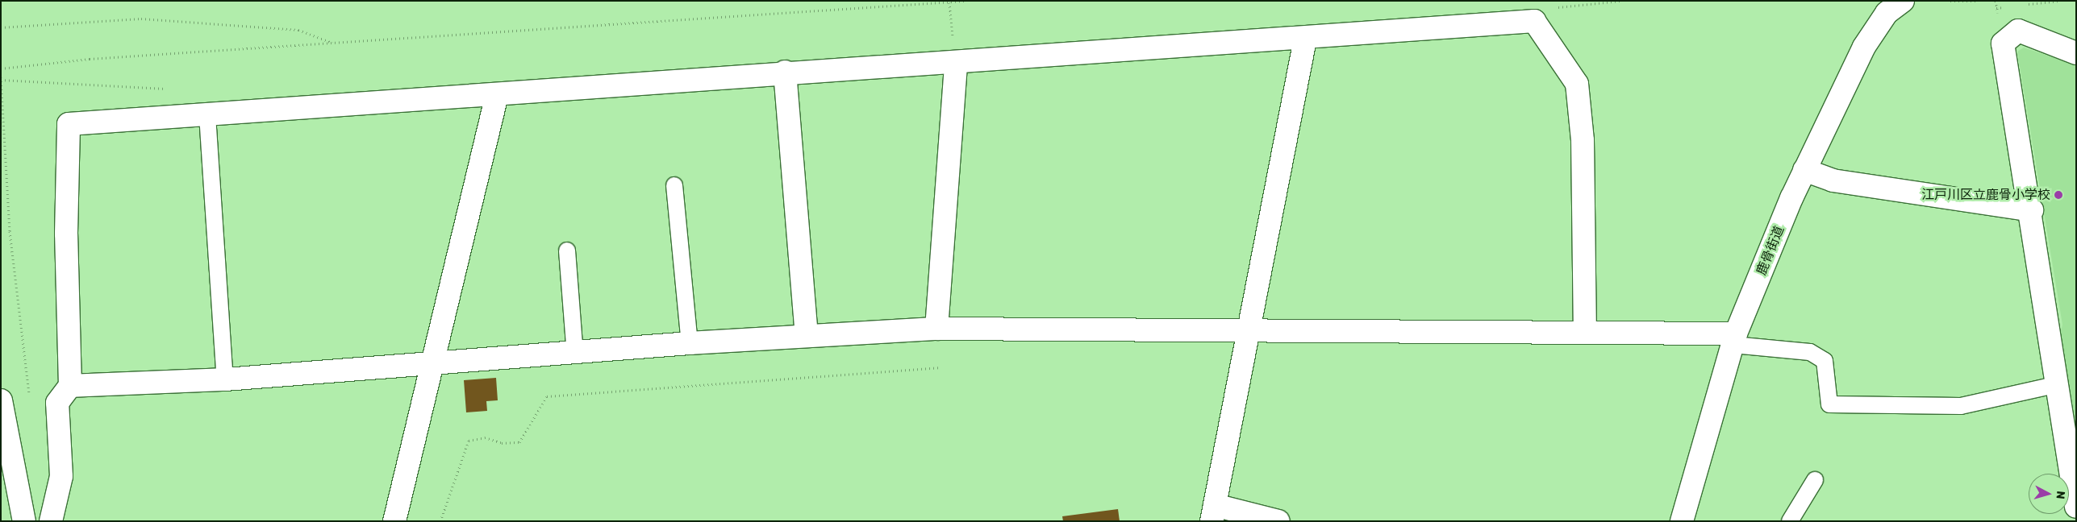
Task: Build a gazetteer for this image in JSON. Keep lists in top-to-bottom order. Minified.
{"streets":{"street":["鹿骨街道"]},"places":["江戸川区立鹿骨小学校"],"north":"right"}
